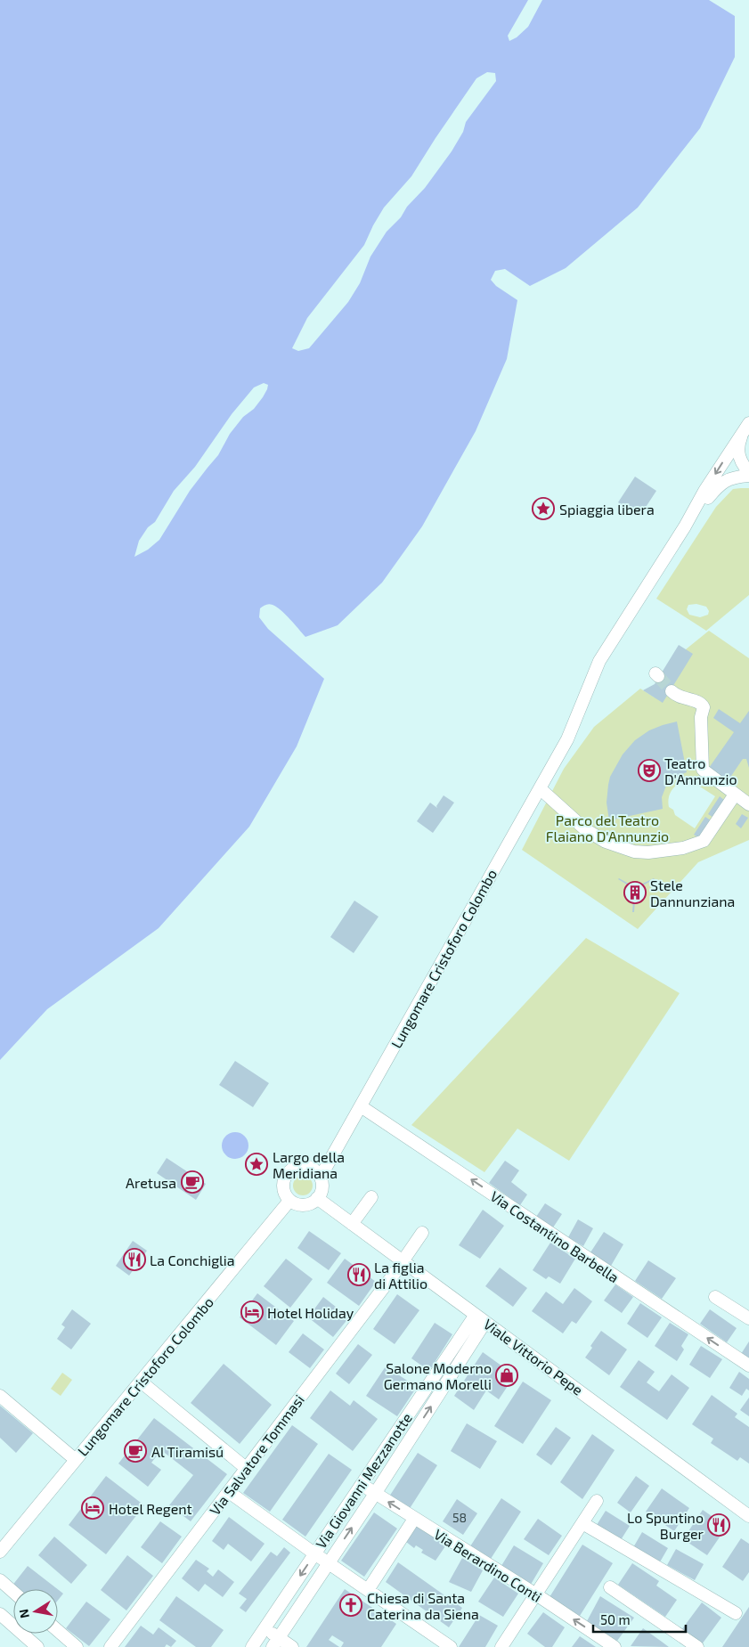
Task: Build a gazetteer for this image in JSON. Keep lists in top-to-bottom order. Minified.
{"streets":{"street":["Lungomare Cristoforo Colombo","Via Costantino Barbella","Viale Vittorio Pepe","Via Salvatore Tommasi","Via Giovanni Mezzanotte","Via Berardino Conti"]},"crossings":[["Lungomare Cristoforo Colombo","Via Costantino Barbella"],["Lungomare Cristoforo Colombo","Viale Vittorio Pepe"],["Viale Vittorio Pepe","Via Salvatore Tommasi"],["Viale Vittorio Pepe","Via Giovanni Mezzanotte"],["Via Giovanni Mezzanotte","Via Berardino Conti"]],"one_way":["Via Costantino Barbella"],"parks":["Parco del Teatro Flaiano D'Annunzio"],"places":{"place":["Spiaggia libera","Largo della Meridiana"],"theatre":["Teatro D'Annunzio"],"building":["Stele Dannunziana"],"cafe":["Aretusa","Al Tiramisú"],"restaurant":["La Conchiglia","La figlia di Attilio","Lo Spuntino Burger"],"hotel":["Hotel Holiday","Hotel Regent"],"shop":["Salone Moderno Germano Morelli"],"church":["Chiesa di Santa Caterina da Siena"]},"house_numbers":["58"],"scale_bar":"50 m","north":"left"}
